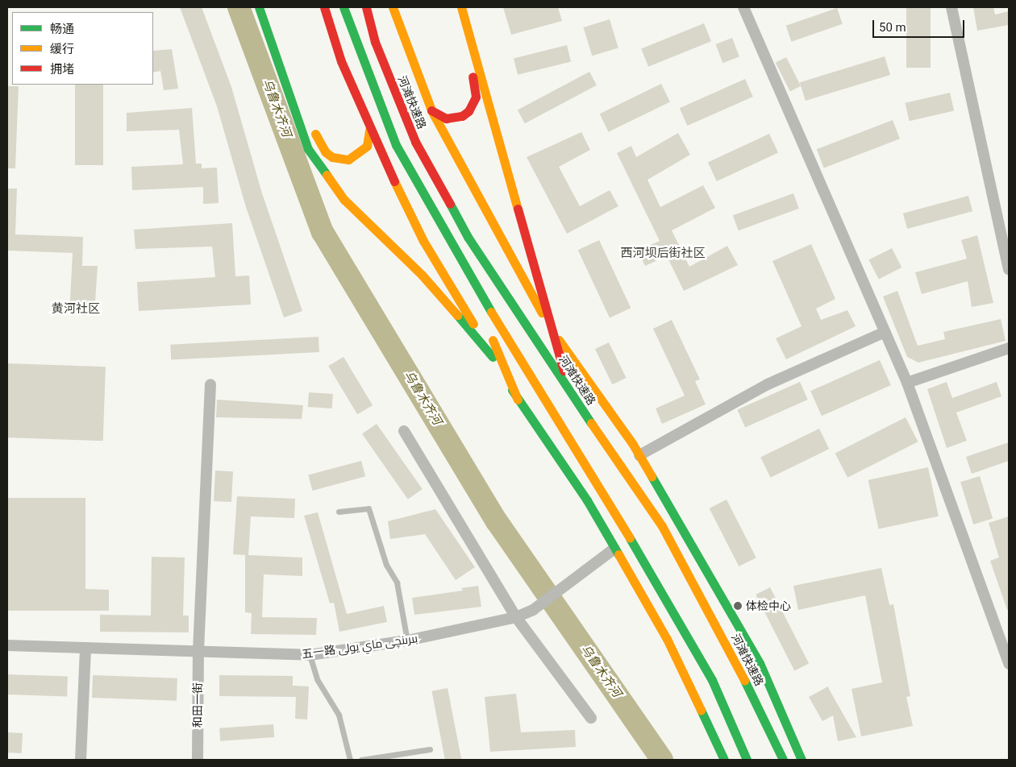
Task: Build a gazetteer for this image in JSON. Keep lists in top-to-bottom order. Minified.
{"streets":{"main road":["河滩快速路"],"street":["五一路 بىرىنچى ماي يولى","和田一街"]},"crossings":[["五一路 بىرىنچى ماي يولى","和田一街"]],"districts":["西河坝后街社区","黄河社区"],"water":["乌鲁木齐河"],"places":["体检中心"],"legend":["畅通","缓行","拥堵"],"scale_bar":"50 m"}
